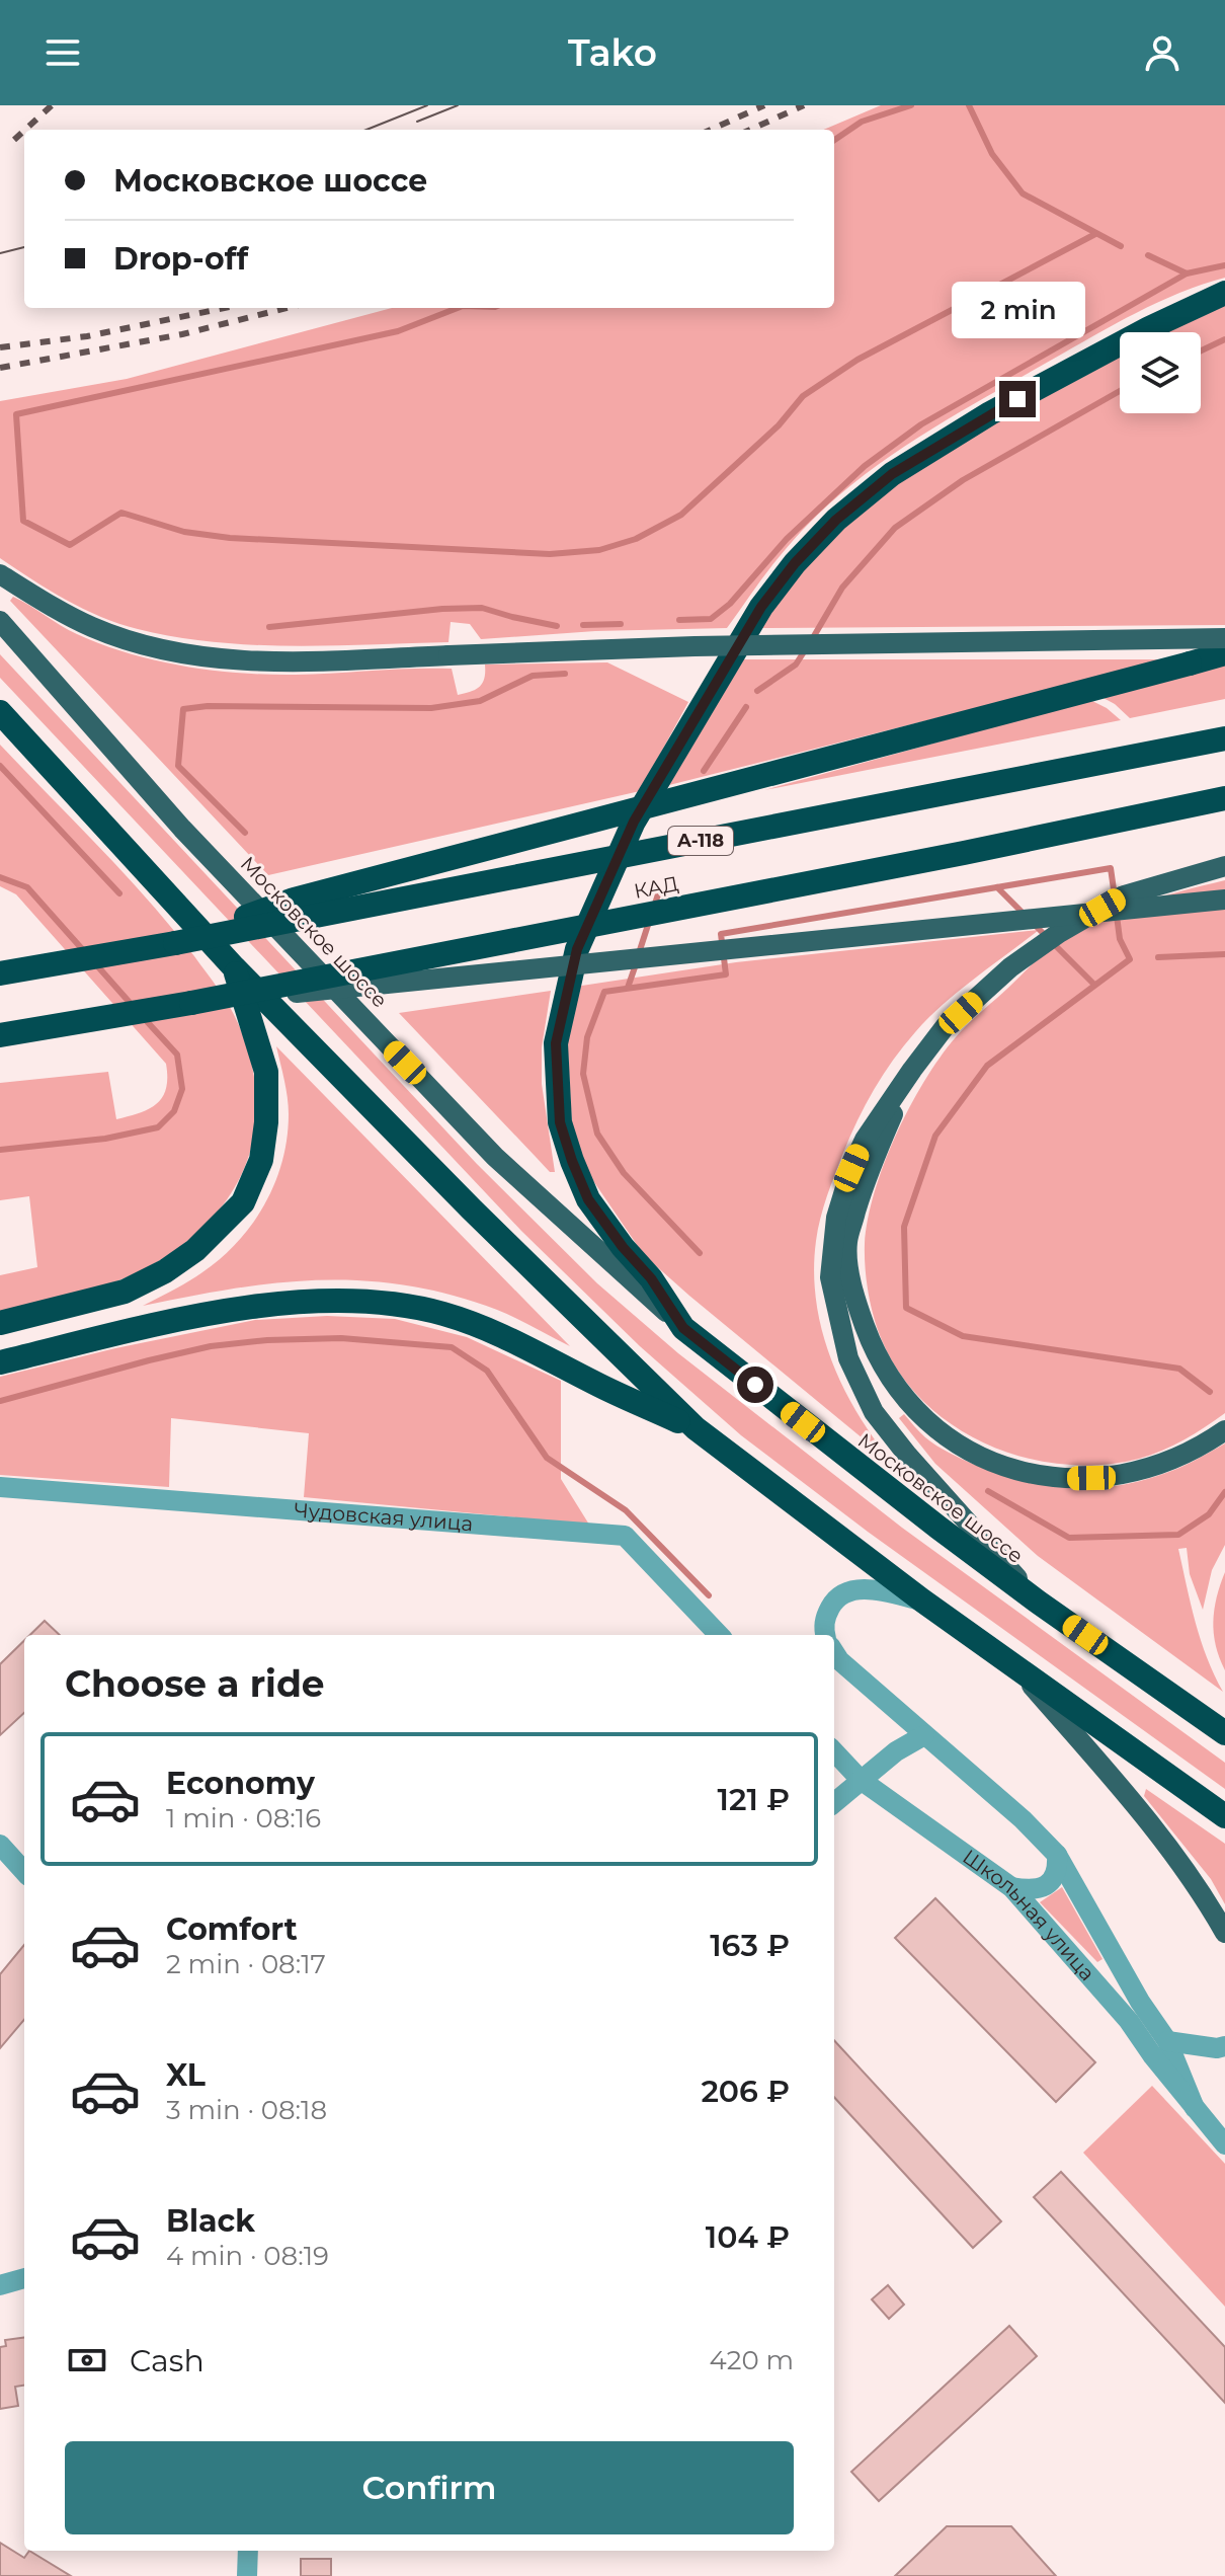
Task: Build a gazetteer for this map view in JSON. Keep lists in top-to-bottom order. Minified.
{"streets":{"highway":["А-118","КАД","Московское шоссе"],"street":["Чудовская улица","Школьная улица"]},"page":{"header":"Tako","banner":["Московское шоссе","Drop-off"],"bubble":"2 min","heading":"Choose a ride","list":[{"name":"Economy","note":"1 min · 08:16","value":"121 ₽"},{"name":"Comfort","note":"2 min · 08:17","value":"163 ₽"},{"name":"XL","note":"3 min · 08:18","value":"206 ₽"},{"name":"Black","note":"4 min · 08:19","value":"104 ₽"}],"pay":["Cash","420 m"],"buttons":"Confirm"}}
